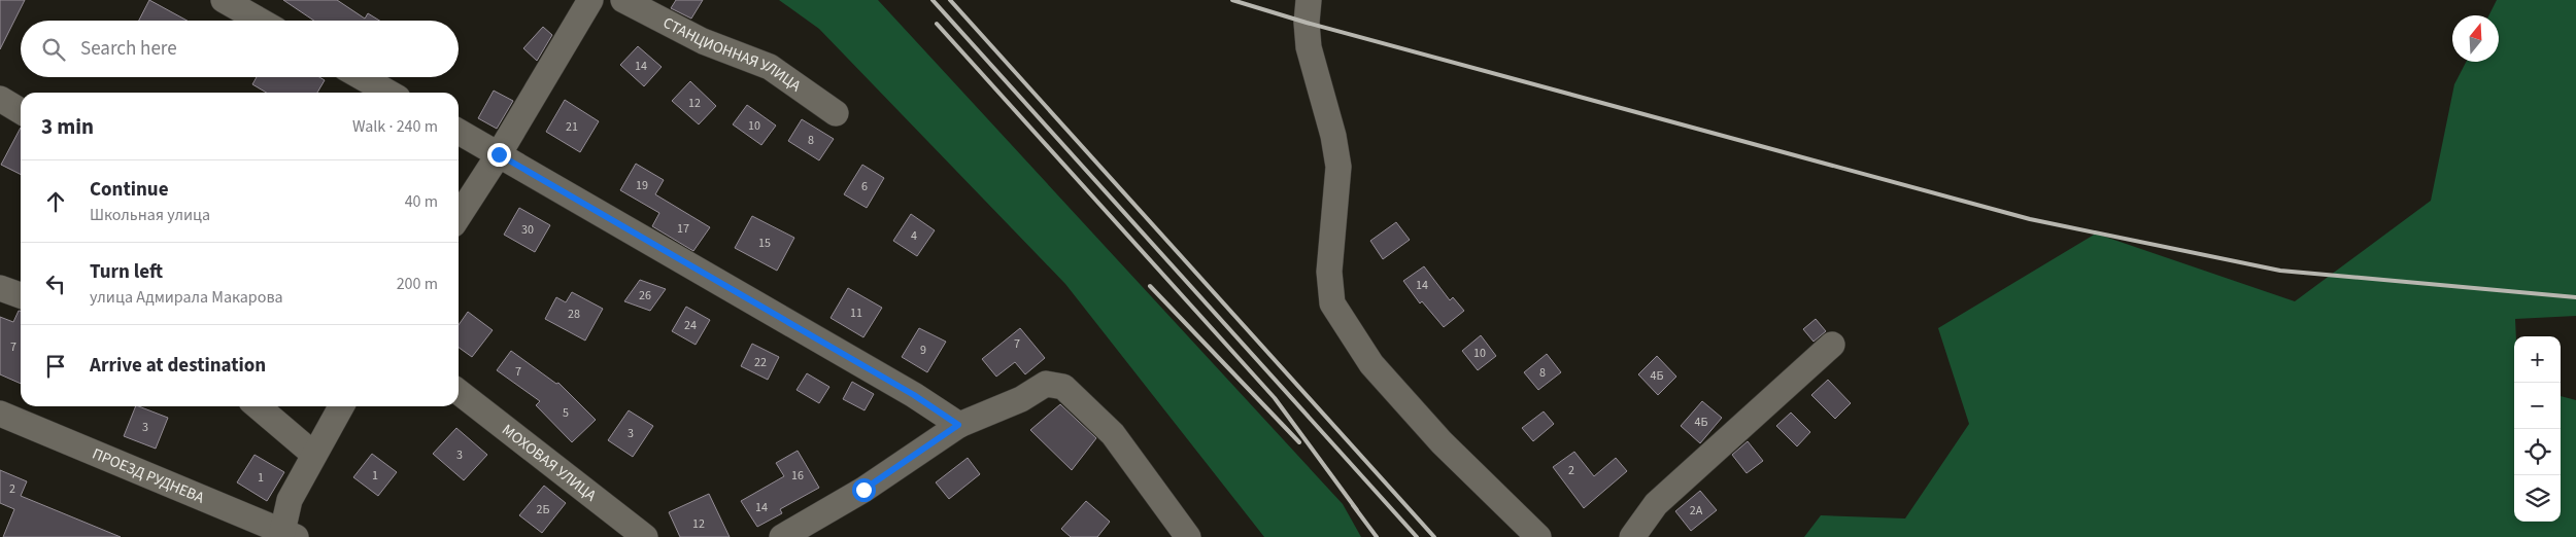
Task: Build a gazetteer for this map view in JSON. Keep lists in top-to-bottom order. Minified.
{"streets":{"street":["СТАНЦИОННАЯ УЛИЦА","МОХОВАЯ УЛИЦА","ПРОЕЗД РУДНЕВА"]},"house_numbers":["14","12","10","21","8","19","6","17","30","4","15","14","26","11","28","24","7","7","9","10","22","7","8","4Б","5","4Б","3","3","3","2","1","16","1","2","14","2Б","2А","12"],"north":"top","page":{"search":"Search here","heading":["3 min","Walk · 240 m"],"list":[["Continue","Школьная улица","40 m"],["Turn left","улица Адмирала Макарова","200 m"],"Arrive at destination"],"map_buttons":["+","−"]}}
